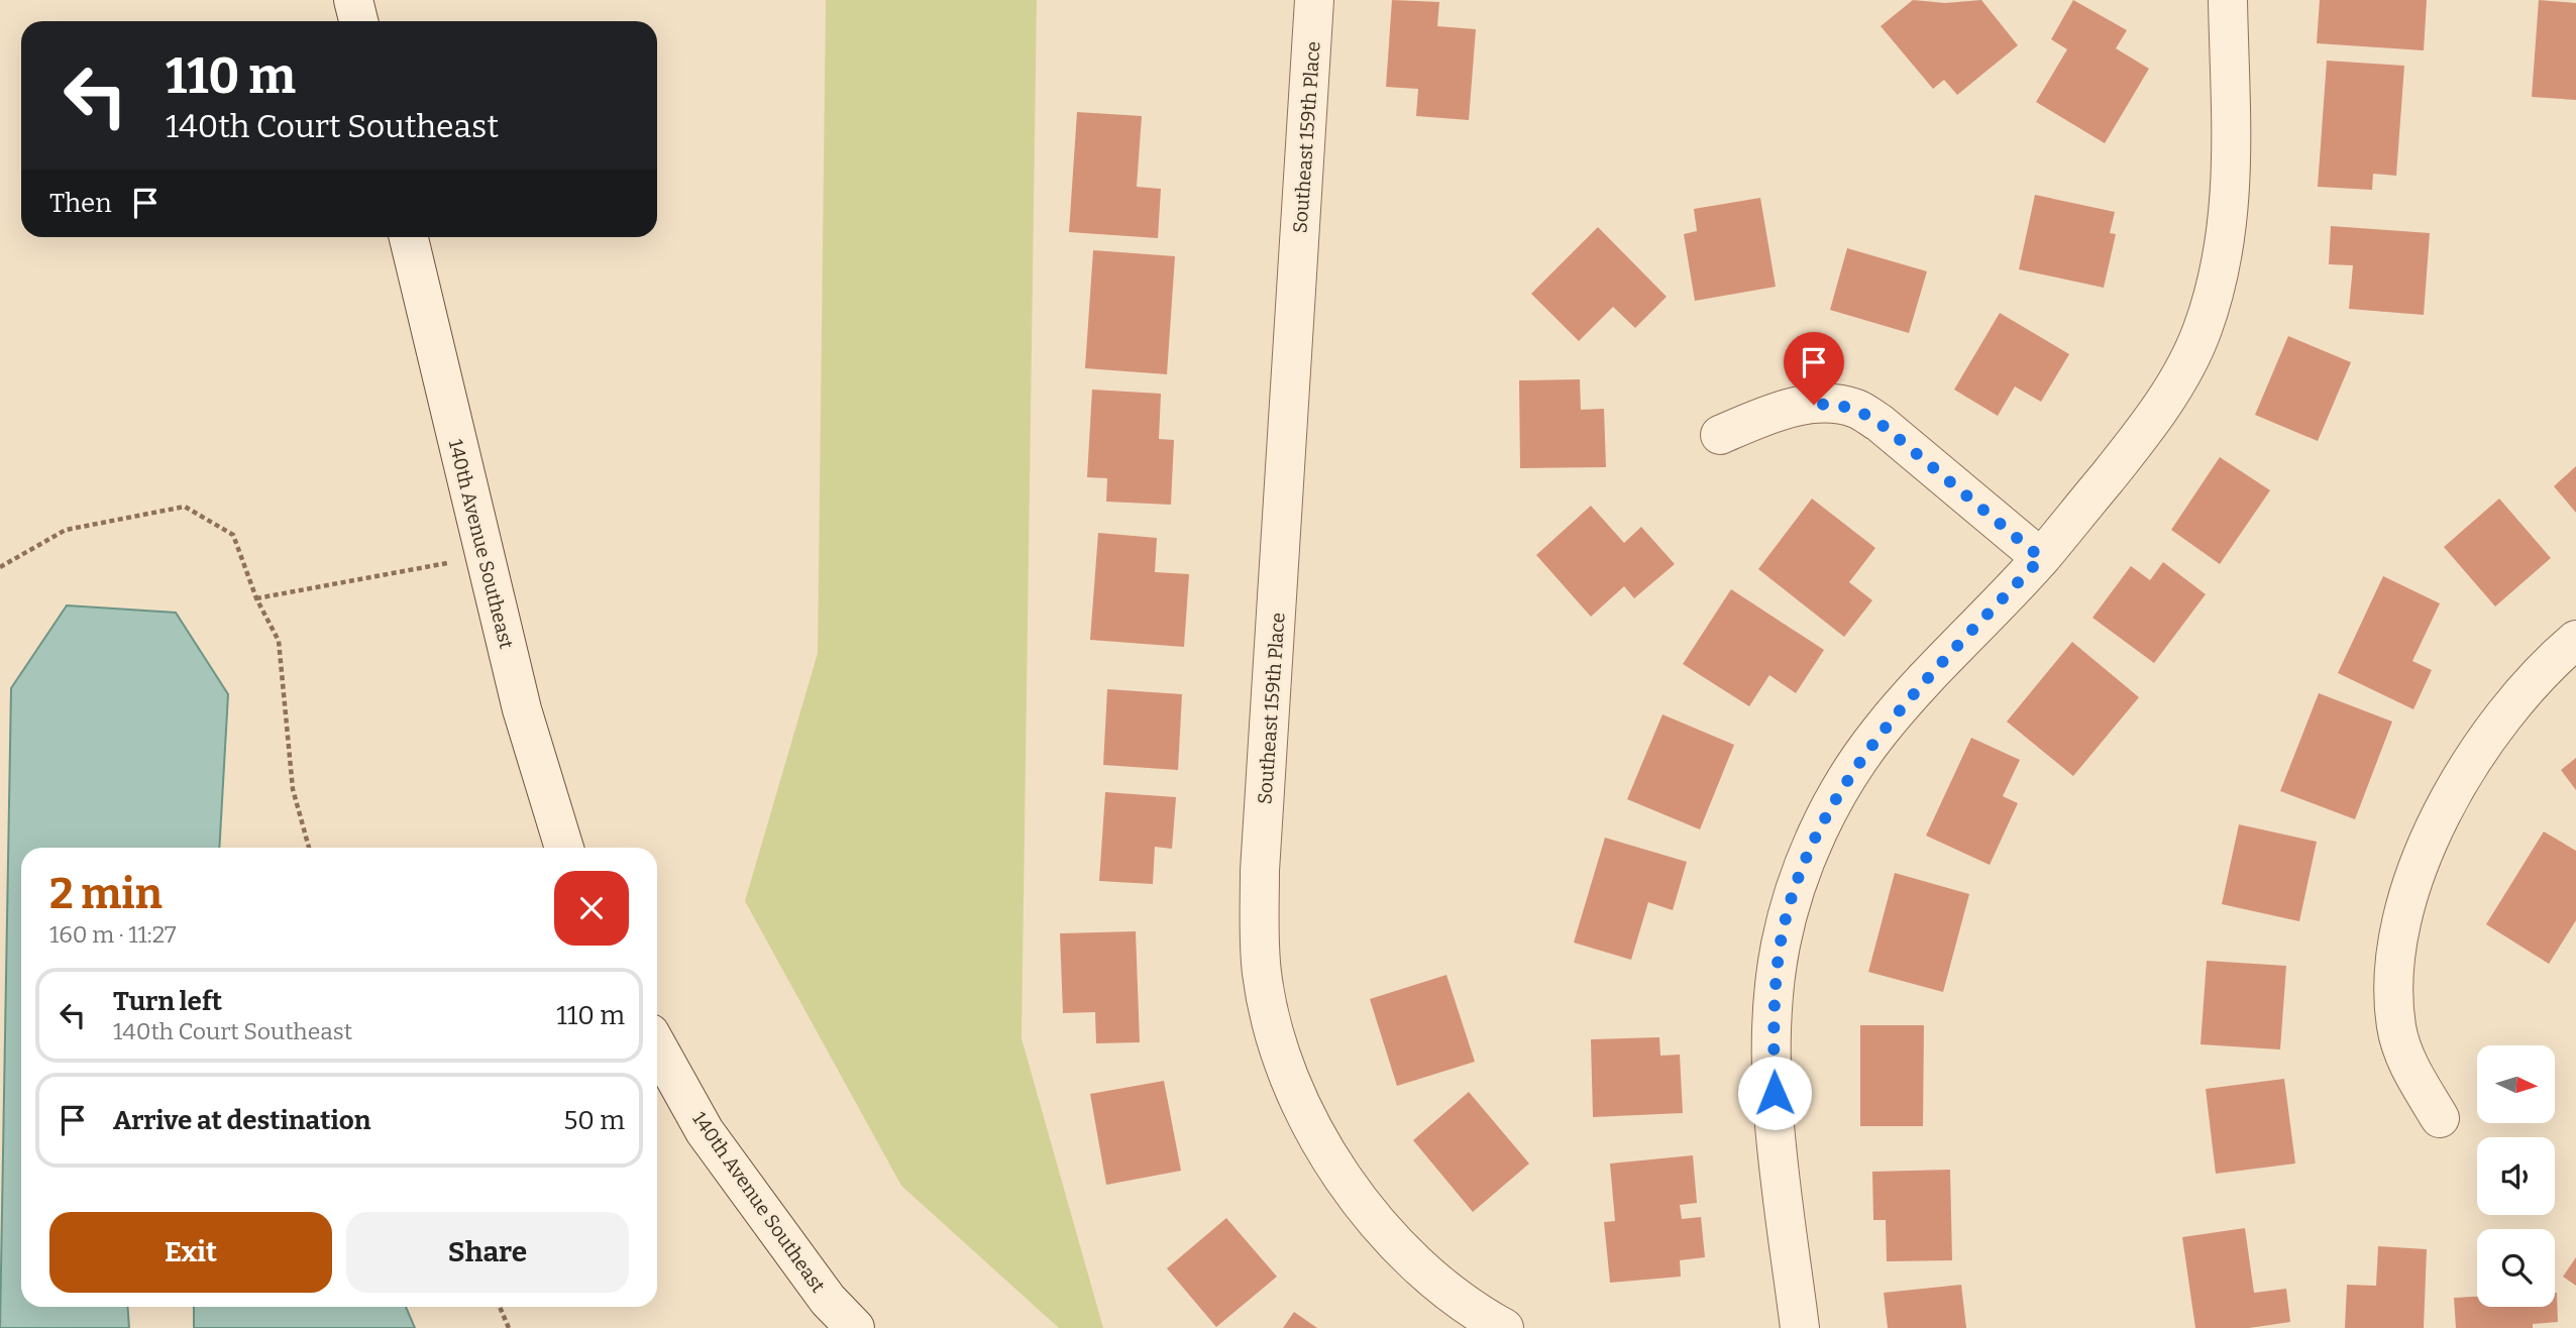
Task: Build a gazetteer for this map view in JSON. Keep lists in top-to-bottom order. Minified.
{"streets":{"street":["Southeast 159th Place","140th Avenue Southeast"]},"north":"right","page":{"turn":["110 m","140th Court Southeast"],"then":"Then","heading":["2 min","160 m · 11:27"],"list":[{"name":"Turn left","note":"140th Court Southeast","value":"110 m"},{"name":"Arrive at destination","value":"50 m"}],"buttons":["Exit","Share"]}}
